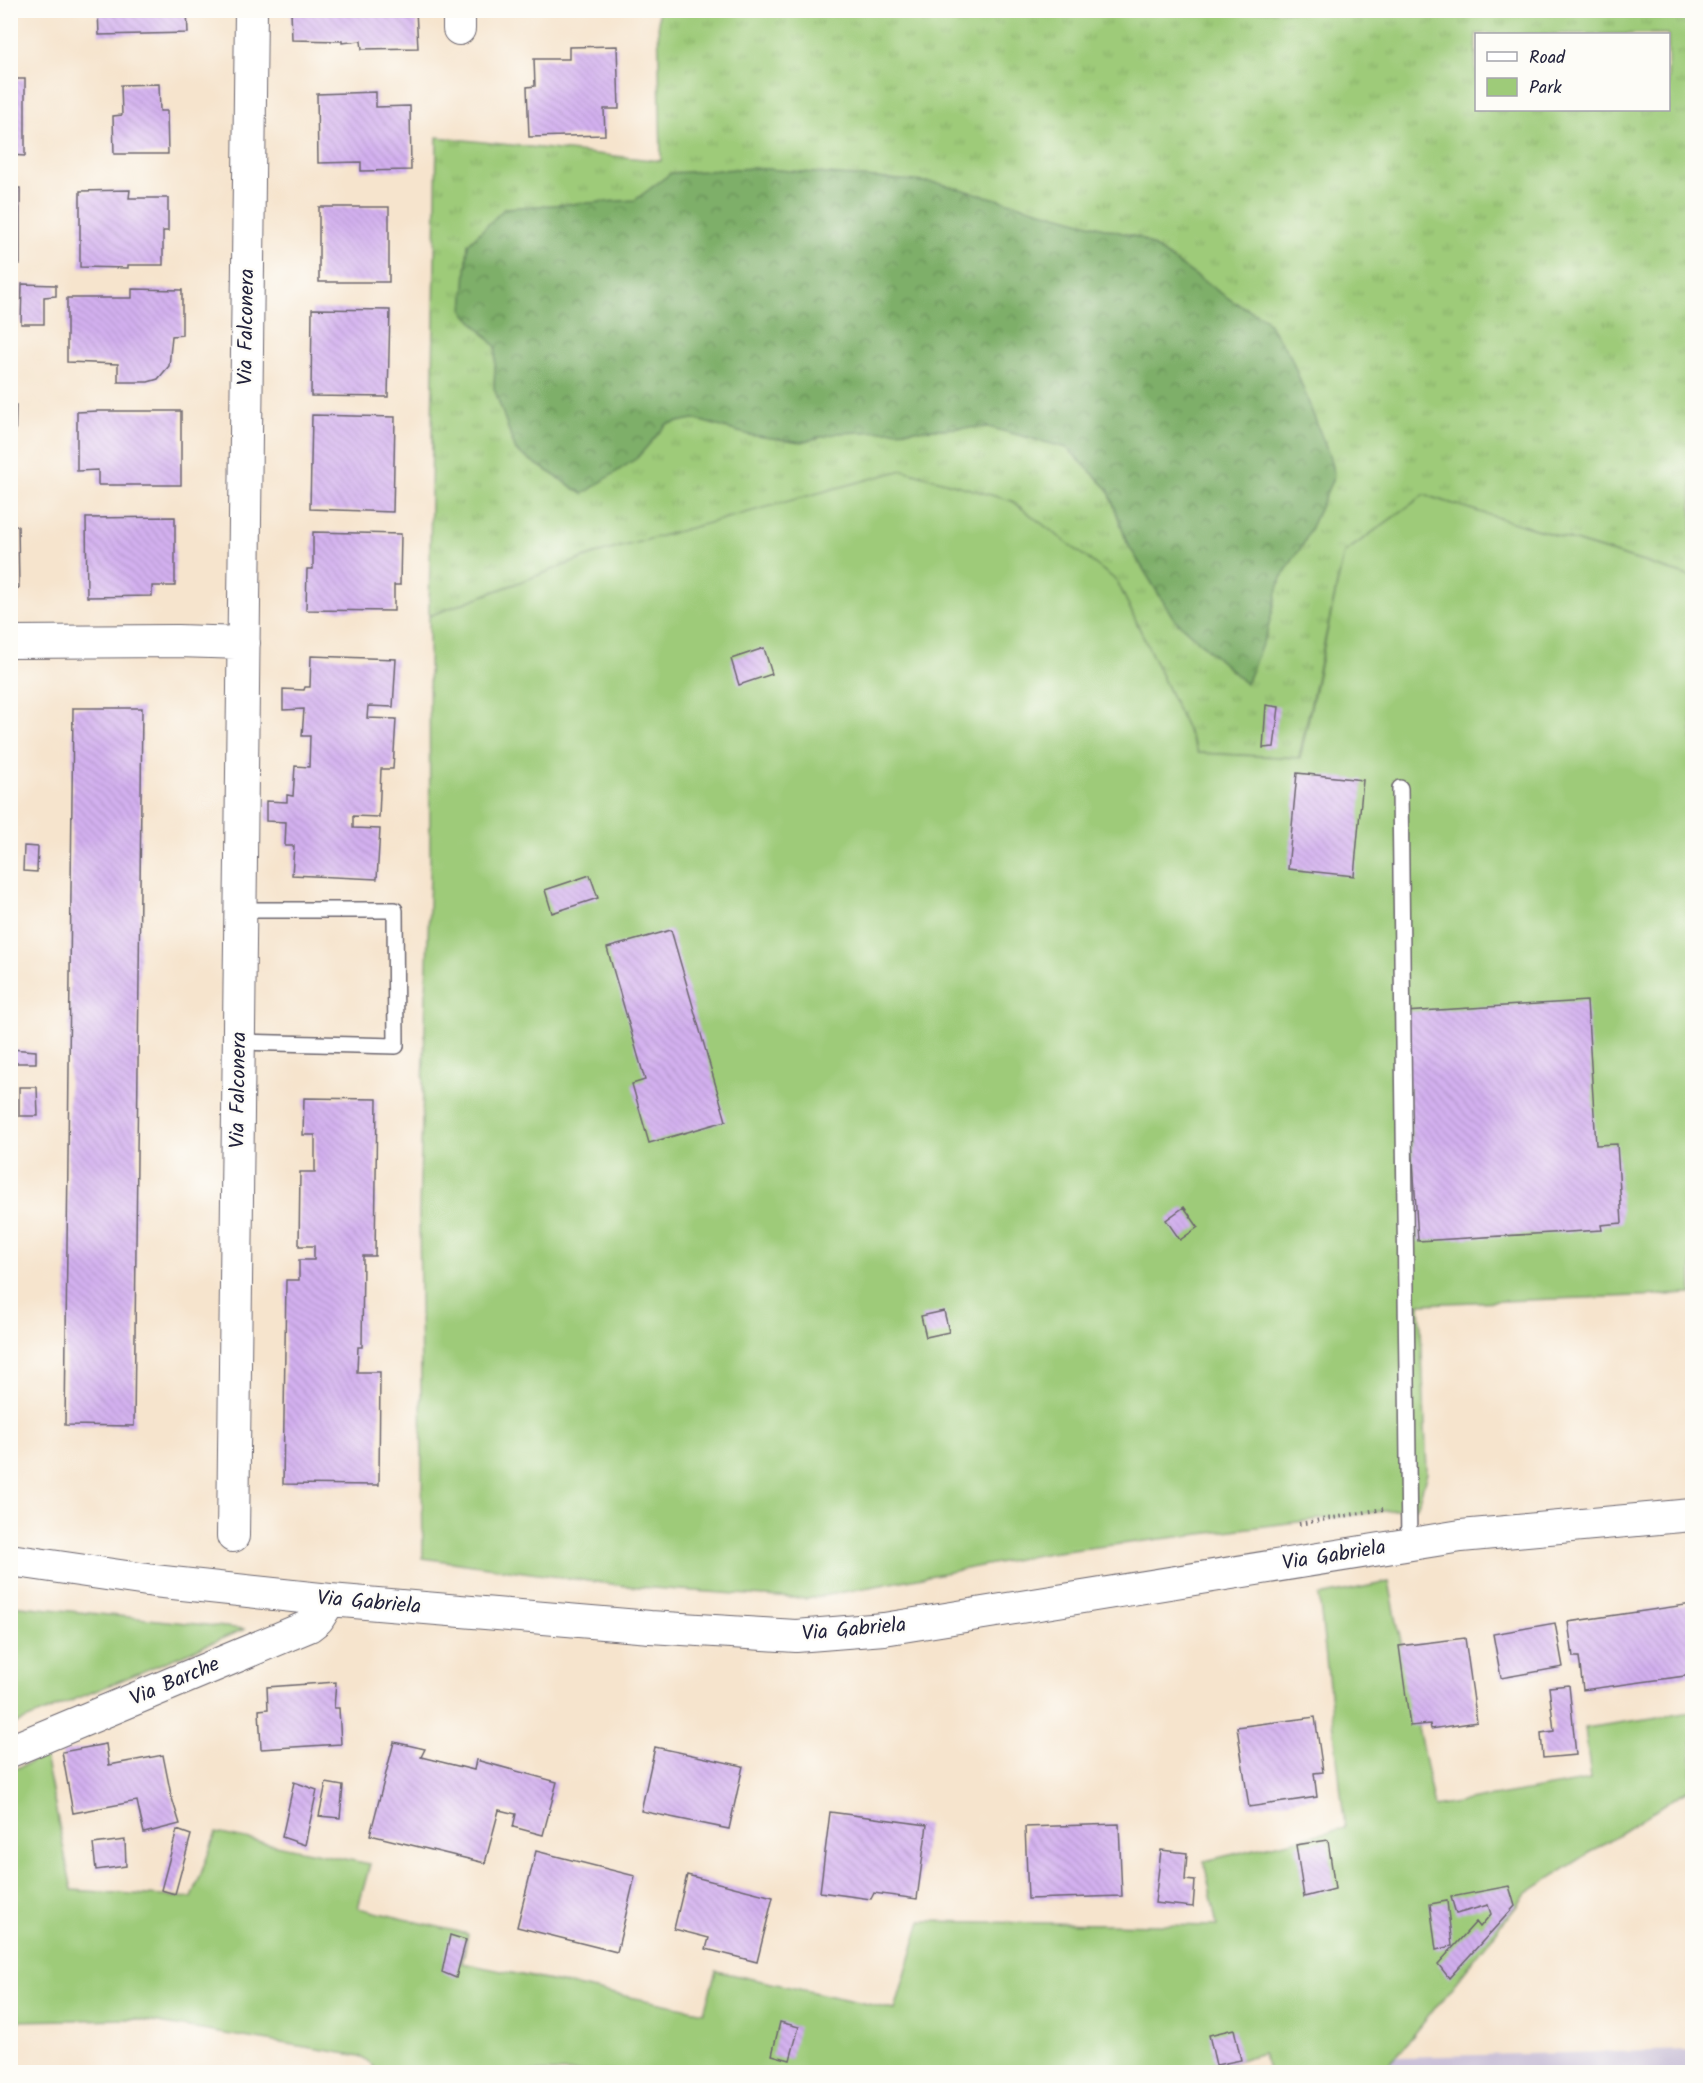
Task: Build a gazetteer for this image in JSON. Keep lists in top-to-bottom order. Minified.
{"streets":{"street":["Via Falconera","Via Gabriela","Via Barche"]},"crossings":[["Via Gabriela","Via Barche"]],"legend":["Road","Park"]}
